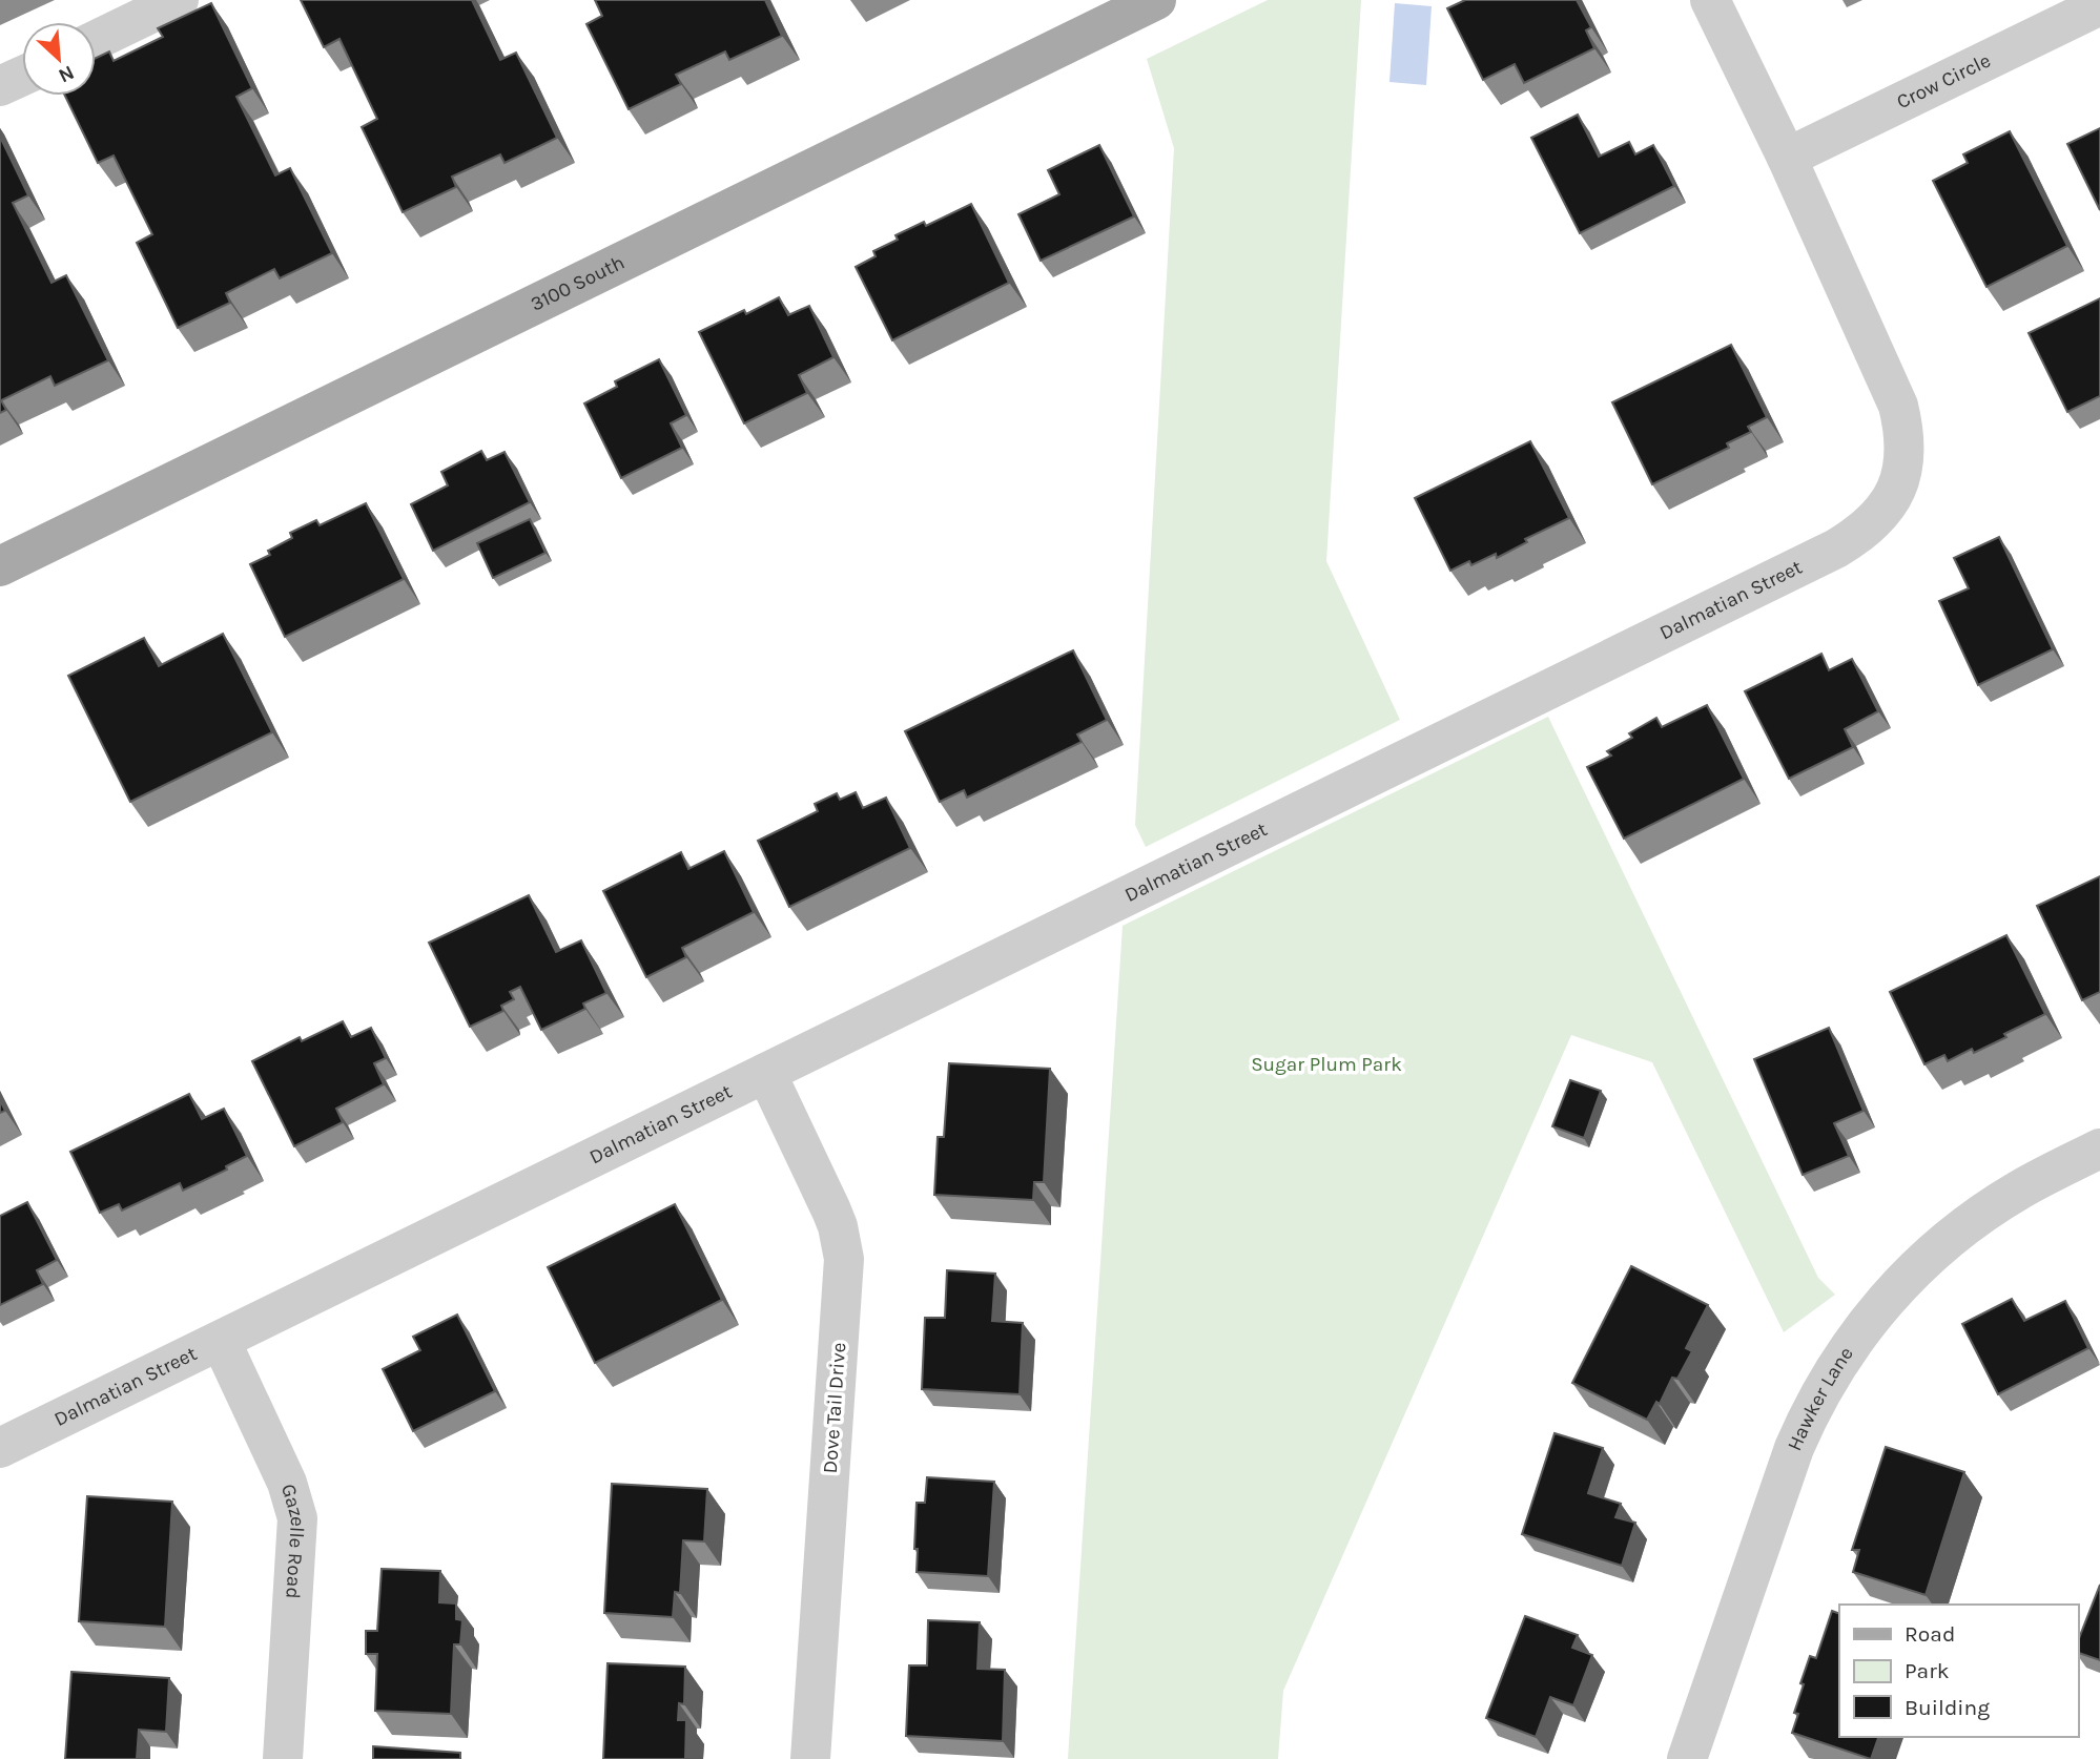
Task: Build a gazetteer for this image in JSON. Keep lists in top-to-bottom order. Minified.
{"streets":{"main road":["3100 South"],"street":["Crow Circle","Dalmatian Street","Hawker Lane","Dove Tail Drive","Gazelle Road"]},"crossings":[["Crow Circle","Dalmatian Street"],["Dalmatian Street","Dove Tail Drive"],["Dalmatian Street","Gazelle Road"]],"parks":["Sugar Plum Park"],"legend":["Road","Park","Building"],"north":"bottom right"}
